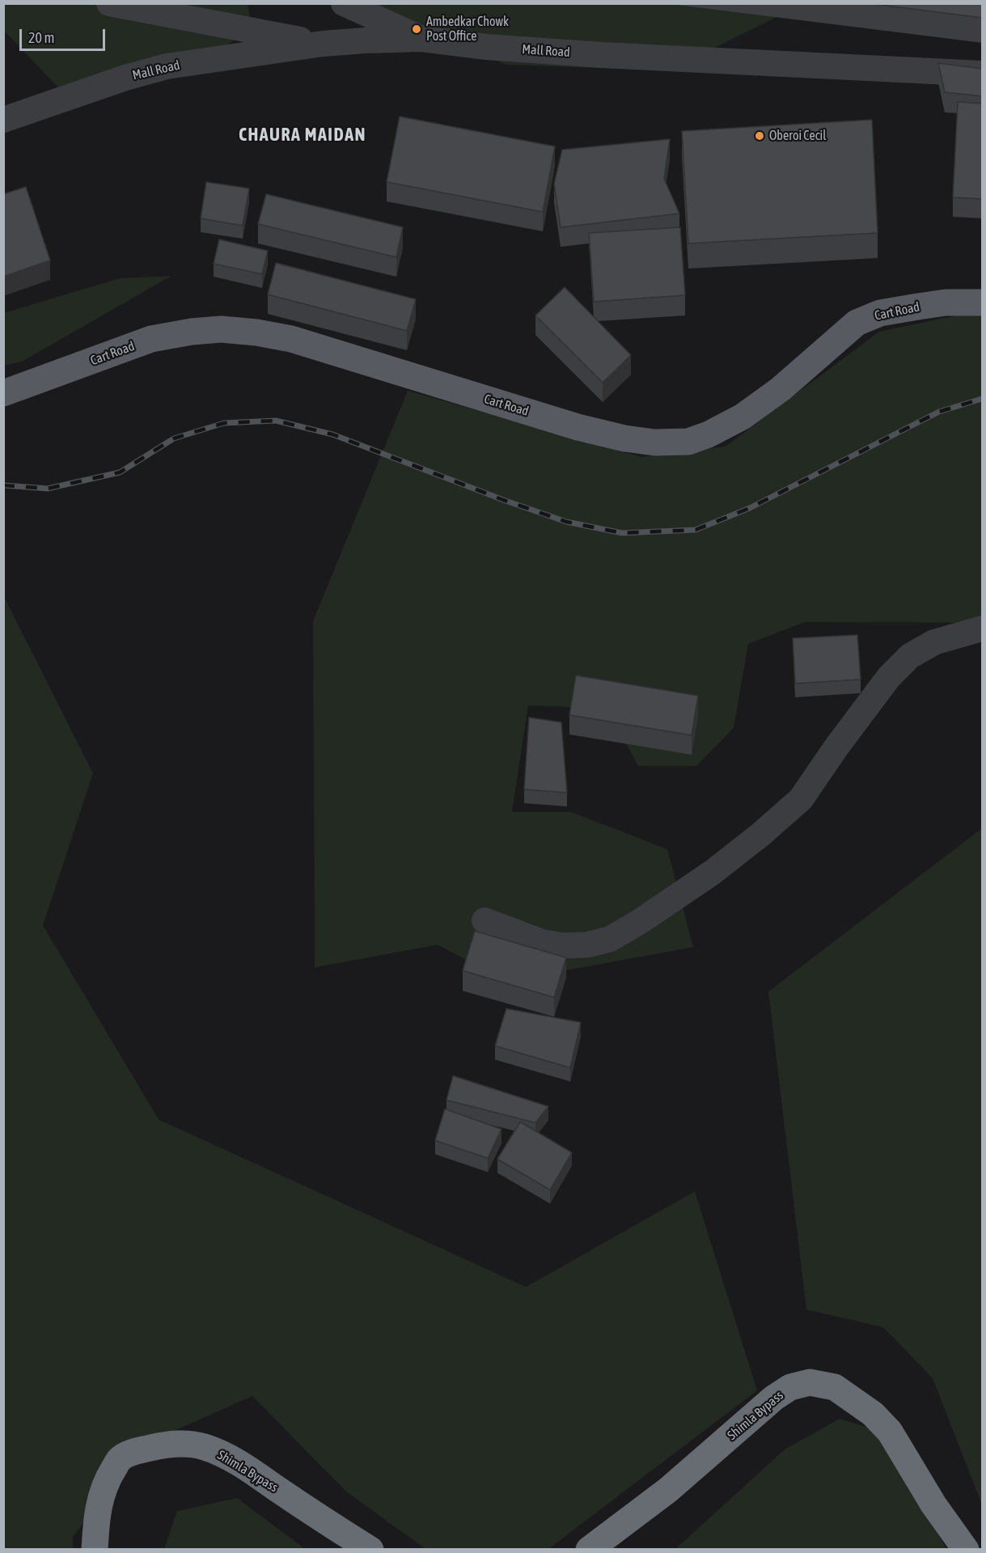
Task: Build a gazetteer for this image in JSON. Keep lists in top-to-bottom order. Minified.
{"streets":{"highway":["Shimla Bypass"],"main road":["Cart Road"],"street":["Mall Road"]},"districts":["CHAURA MAIDAN"],"places":["Ambedkar Chowk Post Office","Oberoi Cecil"],"scale_bar":"20 m"}
